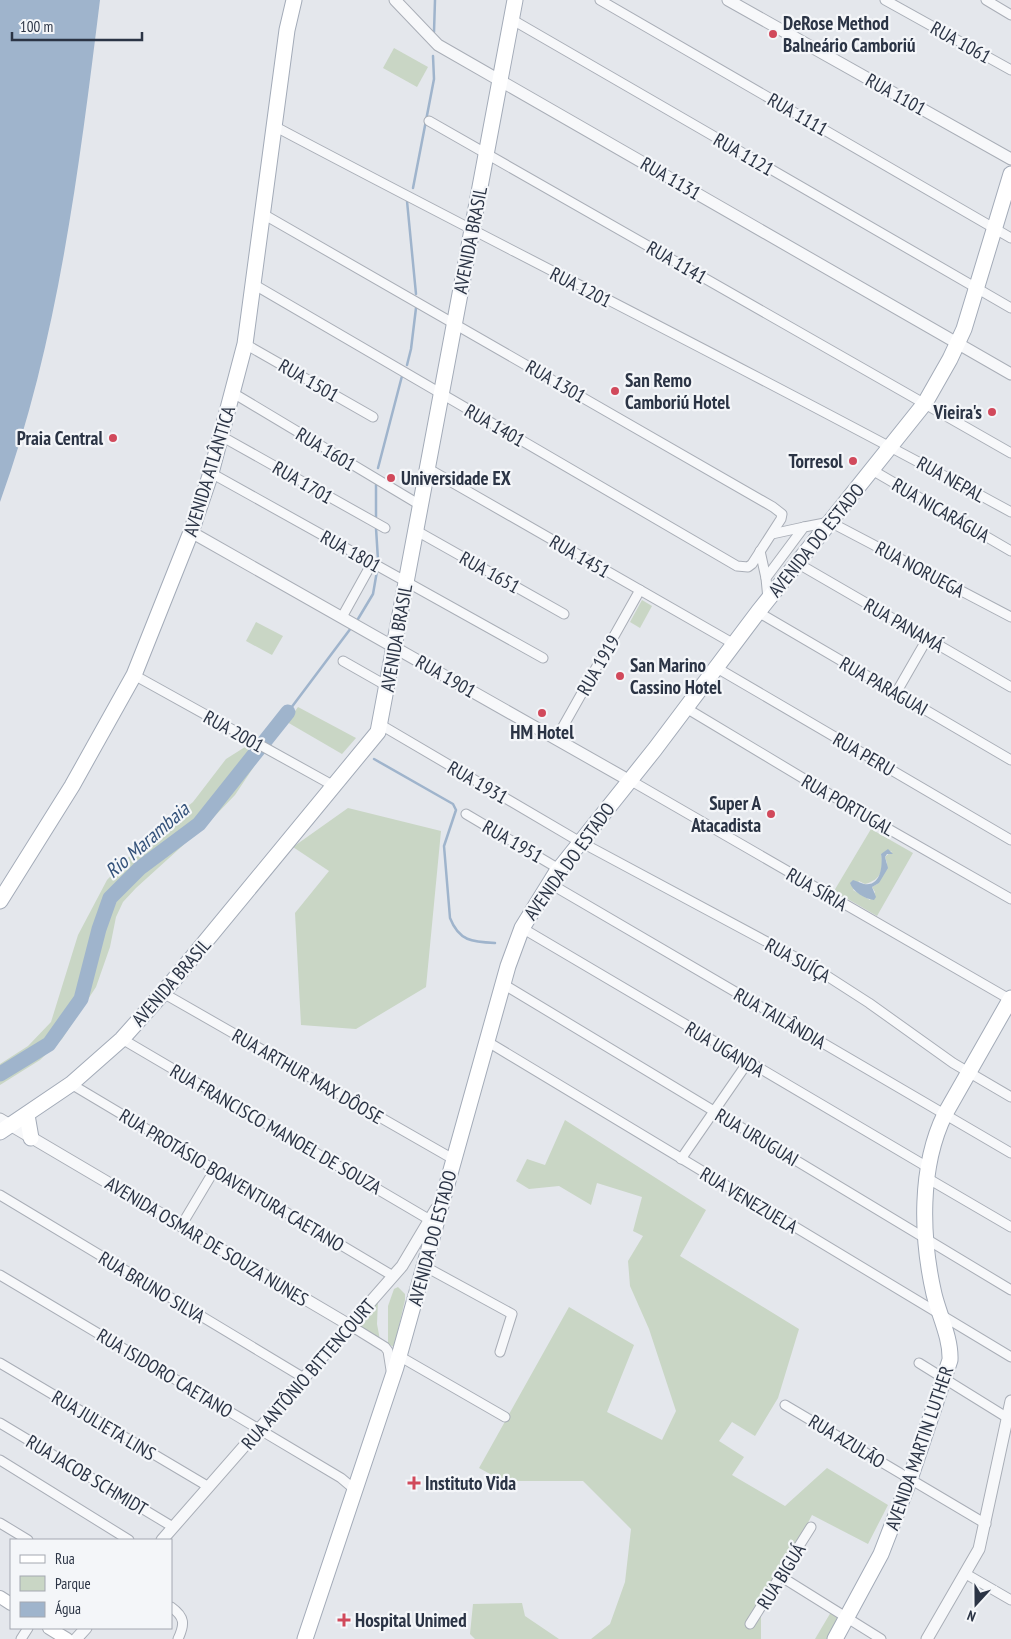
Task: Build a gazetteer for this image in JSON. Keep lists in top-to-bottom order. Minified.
{"streets":{"main road":["AVENIDA BRASIL","AVENIDA ATLÂNTICA","AVENIDA DO ESTADO","AVENIDA MARTIN LUTHER"],"street":["RUA 1061","RUA 1101","RUA 1111","RUA 1121","RUA 1131","RUA 1141","RUA 1201","RUA 1501","RUA 1301","RUA 1401","RUA 1601","RUA NEPAL","RUA 1701","RUA NICARÁGUA","RUA 1801","RUA 1451","RUA NORUEGA","RUA 1651","RUA PANAMÁ","RUA 1919","RUA 1901","RUA PARAGUAI","RUA 2001","RUA PERU","RUA 1931","RUA PORTUGAL","RUA 1951","RUA SÍRIA","RUA SUÍÇA","RUA TAILÂNDIA","RUA UGANDA","RUA ARTHUR MAX DÔOSE","RUA FRANCISCO MANOEL DE SOUZA","RUA URUGUAI","RUA PROTÁSIO BOAVENTURA CAETANO","RUA VENEZUELA","AVENIDA OSMAR DE SOUZA NUNES","RUA BRUNO SILVA","RUA ISIDORO CAETANO","RUA ANTÔNIO BITTENCOURT","RUA JULIETA LINS","RUA AZULÃO","RUA JACOB SCHMIDT","RUA BIGUÁ"]},"crossings":[["RUA 1111","AVENIDA DO ESTADO"],["RUA 1121","AVENIDA BRASIL"],["RUA 1121","AVENIDA DO ESTADO"],["RUA 1131","AVENIDA BRASIL"],["RUA 1131","AVENIDA DO ESTADO"],["AVENIDA BRASIL","RUA 1141"],["AVENIDA BRASIL","RUA 1201"],["AVENIDA BRASIL","RUA 1301"],["AVENIDA BRASIL","RUA 1401"],["AVENIDA BRASIL","RUA 1601"],["AVENIDA BRASIL","RUA 1801"],["AVENIDA BRASIL","RUA 1451"],["AVENIDA BRASIL","RUA 1651"],["AVENIDA BRASIL","RUA 1901"],["AVENIDA BRASIL","RUA 2001"],["AVENIDA BRASIL","RUA 1931"],["AVENIDA BRASIL","RUA ARTHUR MAX DÔOSE"],["AVENIDA BRASIL","RUA FRANCISCO MANOEL DE SOUZA"],["AVENIDA BRASIL","RUA PROTÁSIO BOAVENTURA CAETANO"],["AVENIDA BRASIL","AVENIDA OSMAR DE SOUZA NUNES"],["RUA 1141","AVENIDA DO ESTADO"],["RUA 1201","AVENIDA ATLÂNTICA"],["RUA 1201","RUA NEPAL"],["RUA 1201","AVENIDA DO ESTADO"],["RUA 1501","AVENIDA ATLÂNTICA"],["RUA 1301","RUA 1401"],["RUA 1301","AVENIDA ATLÂNTICA"],["RUA 1401","AVENIDA ATLÂNTICA"],["RUA 1601","AVENIDA ATLÂNTICA"],["AVENIDA ATLÂNTICA","RUA 1701"],["AVENIDA ATLÂNTICA","RUA 1801"],["AVENIDA ATLÂNTICA","RUA 1901"],["AVENIDA ATLÂNTICA","RUA 2001"],["RUA NEPAL","AVENIDA DO ESTADO"],["RUA NICARÁGUA","AVENIDA DO ESTADO"],["AVENIDA DO ESTADO","RUA 1451"],["AVENIDA DO ESTADO","RUA NORUEGA"],["AVENIDA DO ESTADO","RUA PANAMÁ"],["AVENIDA DO ESTADO","RUA 1901"],["AVENIDA DO ESTADO","RUA PARAGUAI"],["AVENIDA DO ESTADO","RUA PERU"],["AVENIDA DO ESTADO","RUA 1931"],["AVENIDA DO ESTADO","RUA PORTUGAL"],["AVENIDA DO ESTADO","RUA 1951"],["AVENIDA DO ESTADO","RUA SÍRIA"],["AVENIDA DO ESTADO","RUA SUÍÇA"],["AVENIDA DO ESTADO","RUA TAILÂNDIA"],["AVENIDA DO ESTADO","RUA UGANDA"],["AVENIDA DO ESTADO","RUA ARTHUR MAX DÔOSE"],["AVENIDA DO ESTADO","RUA URUGUAI"],["AVENIDA DO ESTADO","RUA VENEZUELA"],["AVENIDA DO ESTADO","AVENIDA OSMAR DE SOUZA NUNES"],["AVENIDA DO ESTADO","RUA ISIDORO CAETANO"],["AVENIDA DO ESTADO","RUA ANTÔNIO BITTENCOURT"],["RUA 1451","RUA 1919"],["RUA 1919","RUA 1901"],["RUA 1901","RUA SÍRIA"],["RUA 1931","RUA SUÍÇA"],["RUA SÍRIA","AVENIDA MARTIN LUTHER"],["RUA SUÍÇA","AVENIDA MARTIN LUTHER"],["RUA TAILÂNDIA","AVENIDA MARTIN LUTHER"],["RUA UGANDA","AVENIDA MARTIN LUTHER"],["RUA FRANCISCO MANOEL DE SOUZA","RUA ANTÔNIO BITTENCOURT"],["RUA URUGUAI","AVENIDA MARTIN LUTHER"],["RUA PROTÁSIO BOAVENTURA CAETANO","RUA ANTÔNIO BITTENCOURT"],["RUA VENEZUELA","AVENIDA MARTIN LUTHER"],["AVENIDA OSMAR DE SOUZA NUNES","RUA ANTÔNIO BITTENCOURT"],["RUA BRUNO SILVA","RUA ANTÔNIO BITTENCOURT"],["RUA ISIDORO CAETANO","RUA ANTÔNIO BITTENCOURT"],["RUA ANTÔNIO BITTENCOURT","RUA JULIETA LINS"],["RUA ANTÔNIO BITTENCOURT","RUA JACOB SCHMIDT"],["RUA AZULÃO","AVENIDA MARTIN LUTHER"]],"water":["Rio Marambaia"],"places":{"other":["DeRose Method Balneário Camboriú","San Remo Camboriú Hotel","Vieira's","Praia Central","Torresol","Universidade EX","San Marino Cassino Hotel","HM Hotel","Super A Atacadista"],"health":["Instituto Vida","Hospital Unimed"]},"legend":["Rua","Parque","Água"],"scale_bar":"100 m","north":"bottom"}
